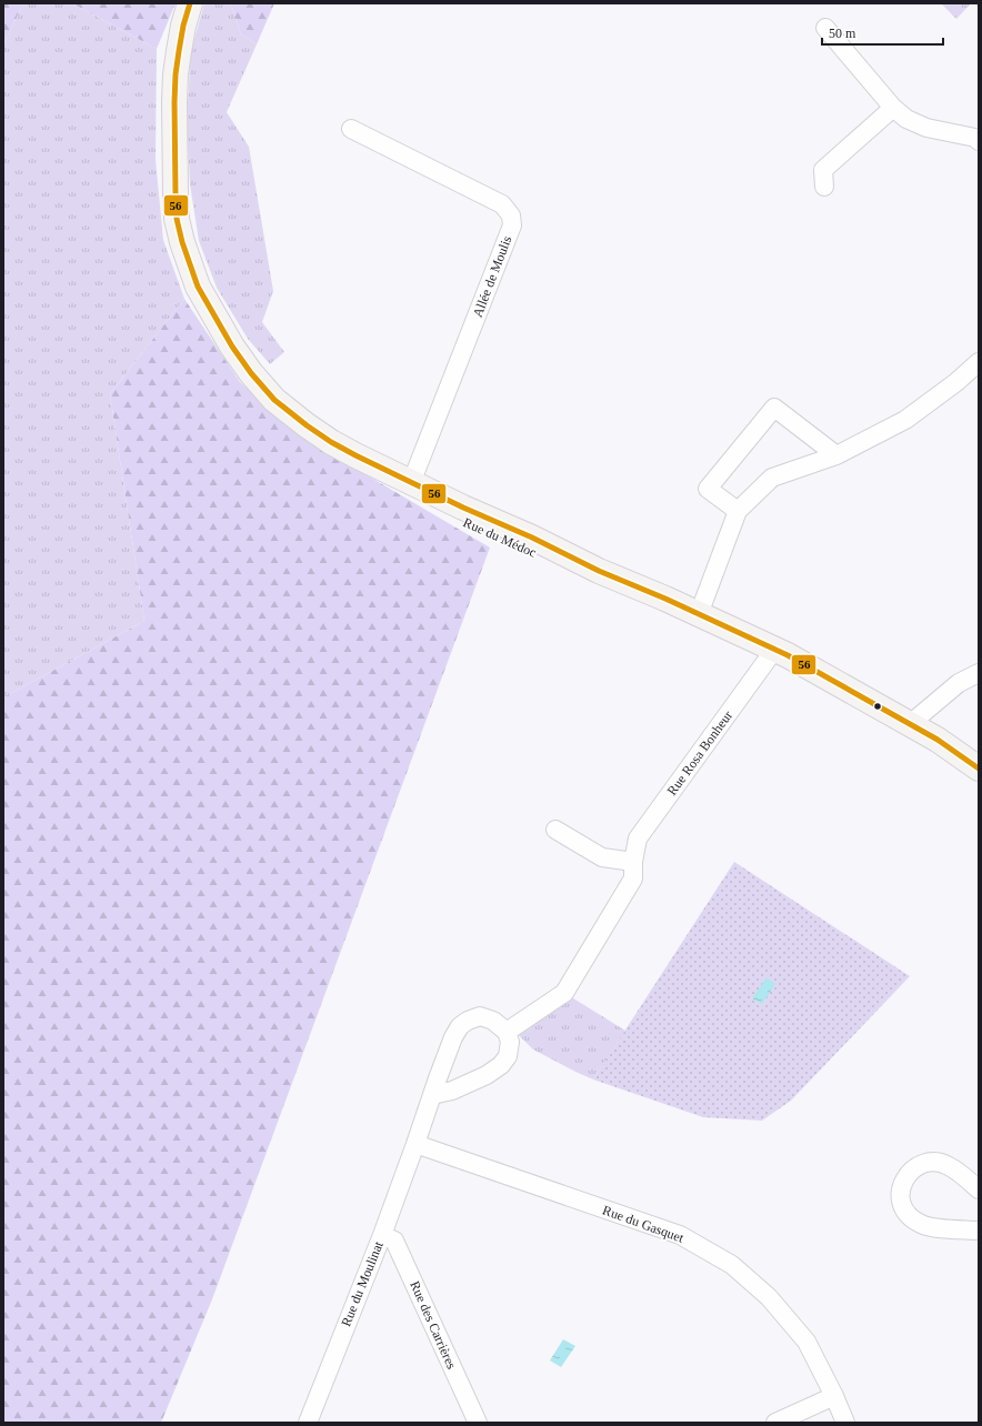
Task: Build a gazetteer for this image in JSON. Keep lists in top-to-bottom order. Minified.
{"streets":{"street":["Allée de Moulis","Rue du Médoc","Rue Rosa Bonheur","Rue du Gasquet","Rue du Moulinat","Rue des Carrières"]},"crossings":[["Allée de Moulis","Rue du Médoc"],["Rue du Médoc","Rue Rosa Bonheur"],["Rue Rosa Bonheur","Rue du Moulinat"],["Rue du Gasquet","Rue du Moulinat"],["Rue du Moulinat","Rue des Carrières"]],"lines":["transit line 56"],"scale_bar":"50 m"}
